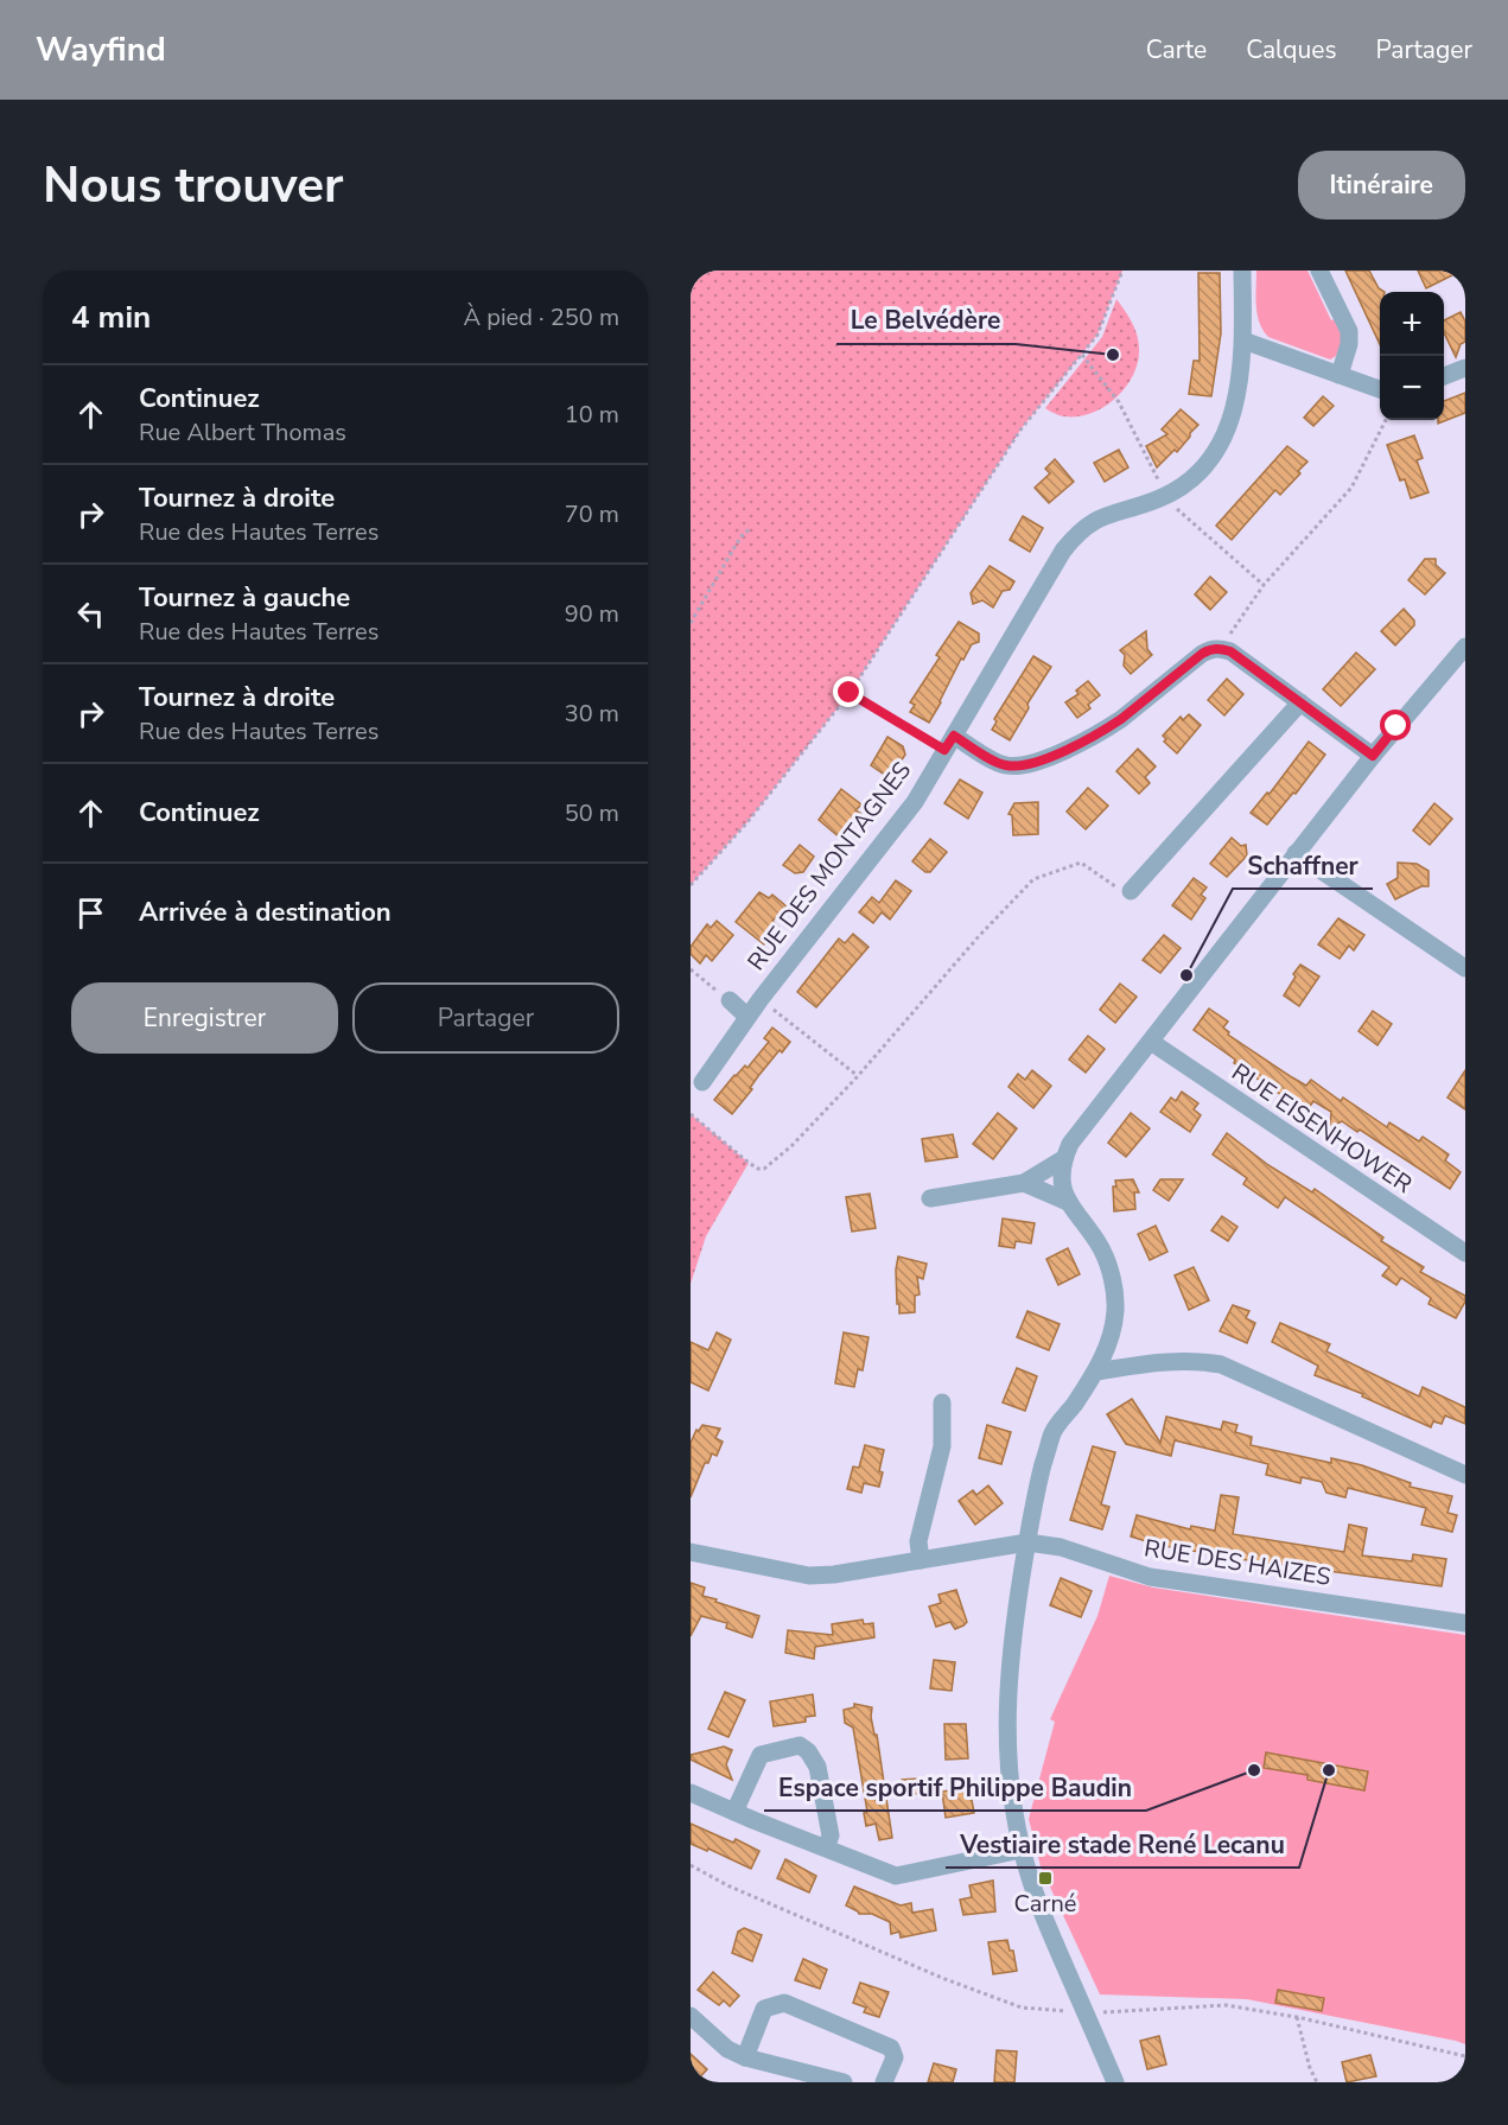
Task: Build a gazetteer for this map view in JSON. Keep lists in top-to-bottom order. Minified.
{"streets":{"street":["RUE DES MONTAGNES","RUE EISENHOWER","RUE DES HAIZES"]},"places":{"other":["Le Belvédère","Schaffner","Espace sportif Philippe Baudin","Vestiaire stade René Lecanu"],"transit":["Carné"]},"page":{"header":"Wayfind","nav":["Carte","Calques","Partager"],"buttons":["Itinéraire",["Enregistrer","Partager"]],"title":"Nous trouver","heading":["4 min","À pied · 250 m"],"map_buttons":["+","−"],"list":[["Continuez","Rue Albert Thomas","10 m"],["Tournez à droite","Rue des Hautes Terres","70 m"],["Tournez à gauche","Rue des Hautes Terres","90 m"],["Tournez à droite","Rue des Hautes Terres","30 m"],["Continuez","50 m"],"Arrivée à destination"]}}
